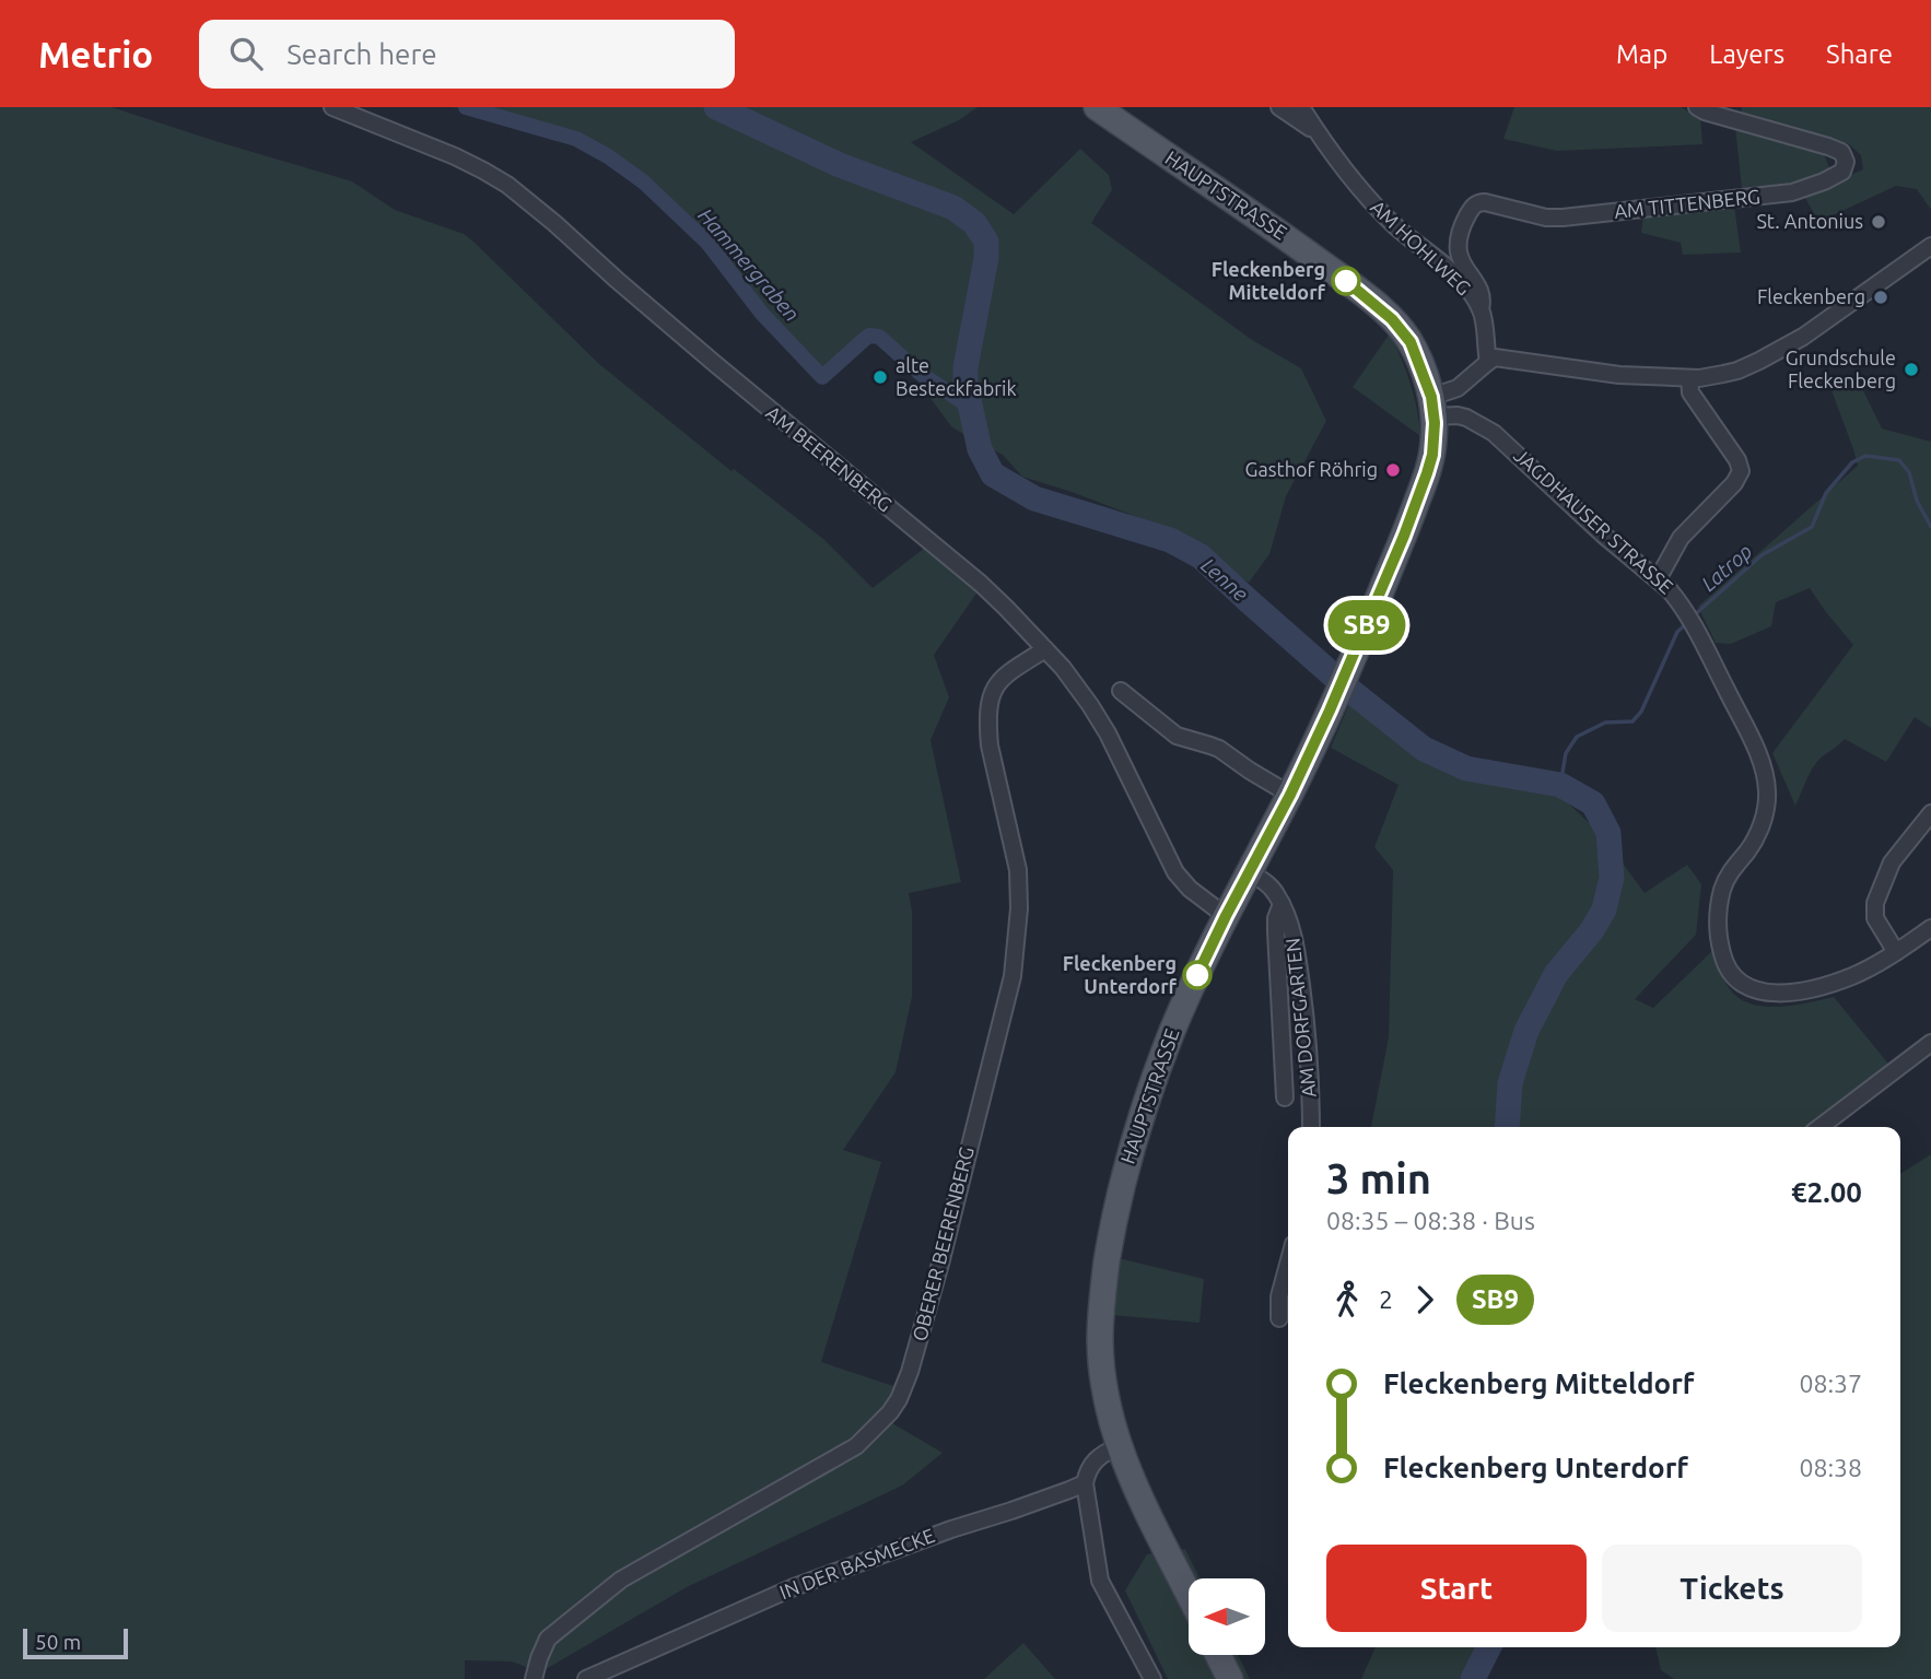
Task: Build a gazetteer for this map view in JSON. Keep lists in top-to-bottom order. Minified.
{"streets":{"main road":["HAUPTSTRASSE"],"street":["AM TITTENBERG","AM HOHLWEG","AM BEERENBERG","JAGDHAUSER STRASSE","AM DORFGARTEN","OBERER BEERENBERG","IN DER BASMECKE"]},"crossings":[["HAUPTSTRASSE","AM BEERENBERG"],["HAUPTSTRASSE","JAGDHAUSER STRASSE"],["HAUPTSTRASSE","AM DORFGARTEN"],["AM TITTENBERG","AM HOHLWEG"],["AM BEERENBERG","OBERER BEERENBERG"]],"water":["Hammergraben","Latrop","Lenne"],"places":["St. Antonius","Fleckenberg Mitteldorf","Fleckenberg","Grundschule Fleckenberg","alte Besteckfabrik","Gasthof Röhrig","Fleckenberg Unterdorf"],"lines":["bus line SB9"],"scale_bar":"50 m","north":"left","page":{"header":"Metrio","search":"Search here","nav":["Map","Layers","Share"],"on_map":"SB9","heading":["3 min","08:35 – 08:38 · Bus","€2.00"],"legs":["2","SB9"],"list":[{"name":"Fleckenberg Mitteldorf","value":"08:37"},{"name":"Fleckenberg Unterdorf","value":"08:38"}],"buttons":["Start","Tickets"],"scale":"50 m"}}
